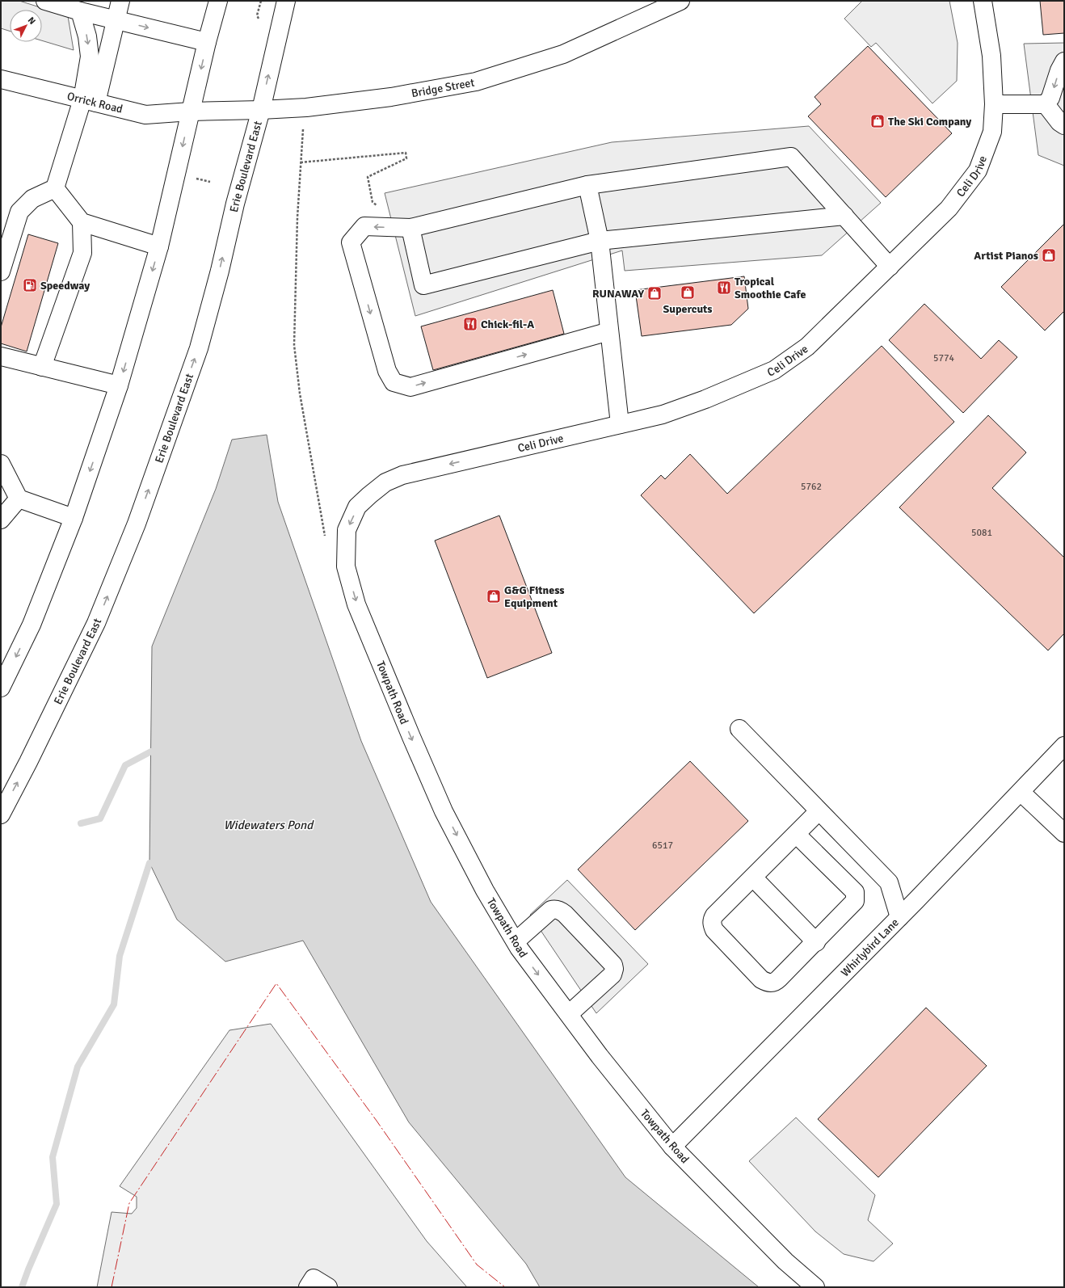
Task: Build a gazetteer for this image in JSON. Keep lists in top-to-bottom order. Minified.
{"streets":{"street":["Bridge Street","Orrick Road","Erie Boulevard East","Celi Drive","Towpath Road","Whirlybird Lane"]},"crossings":[["Bridge Street","Orrick Road"],["Bridge Street","Erie Boulevard East"],["Celi Drive","Towpath Road"],["Towpath Road","Whirlybird Lane"]],"one_way":["Towpath Road"],"water":["Widewaters Pond"],"places":{"shop":["The Ski Company","Artist Pianos","Supercuts","RUNᴀWAY","G&G Fitness Equipment"],"fuel station":["Speedway"],"restaurant":["Tropical Smoothie Cafe","Chick-fil-A"]},"house_numbers":["5774","5762","5081","6517"],"north":"top right"}
